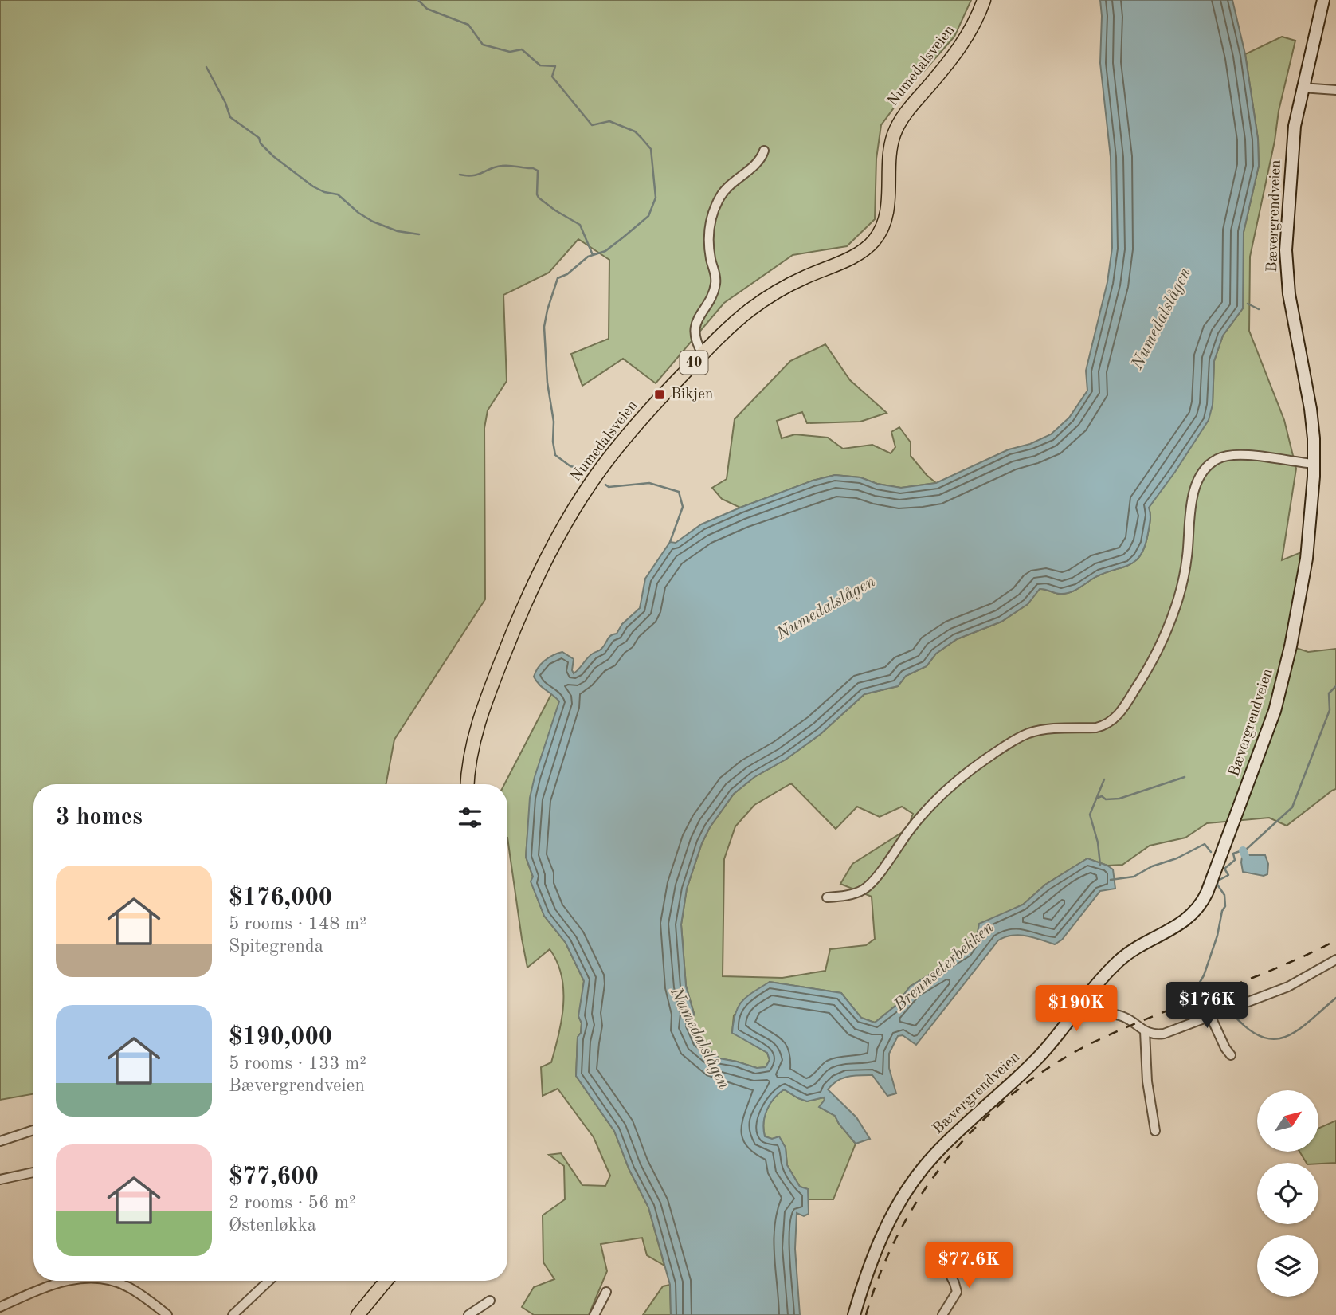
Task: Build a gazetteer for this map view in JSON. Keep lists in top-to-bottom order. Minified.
{"streets":{"main road":["Numedalsveien","Bævergrendveien","40"]},"water":["Numedalslågen","Brennseterbekken"],"places":{"transit":["Bikjen"]},"north":"top right","page":{"heading":"3 homes","list":[{"name":"$176,000","note":"5 rooms · 148 m² · Spitegrenda"},{"name":"$190,000","note":"5 rooms · 133 m² · Bævergrendveien"},{"name":"$77,600","note":"2 rooms · 56 m² · Østenløkka"}],"price":["$176K","$190K","$77.6K"]}}
